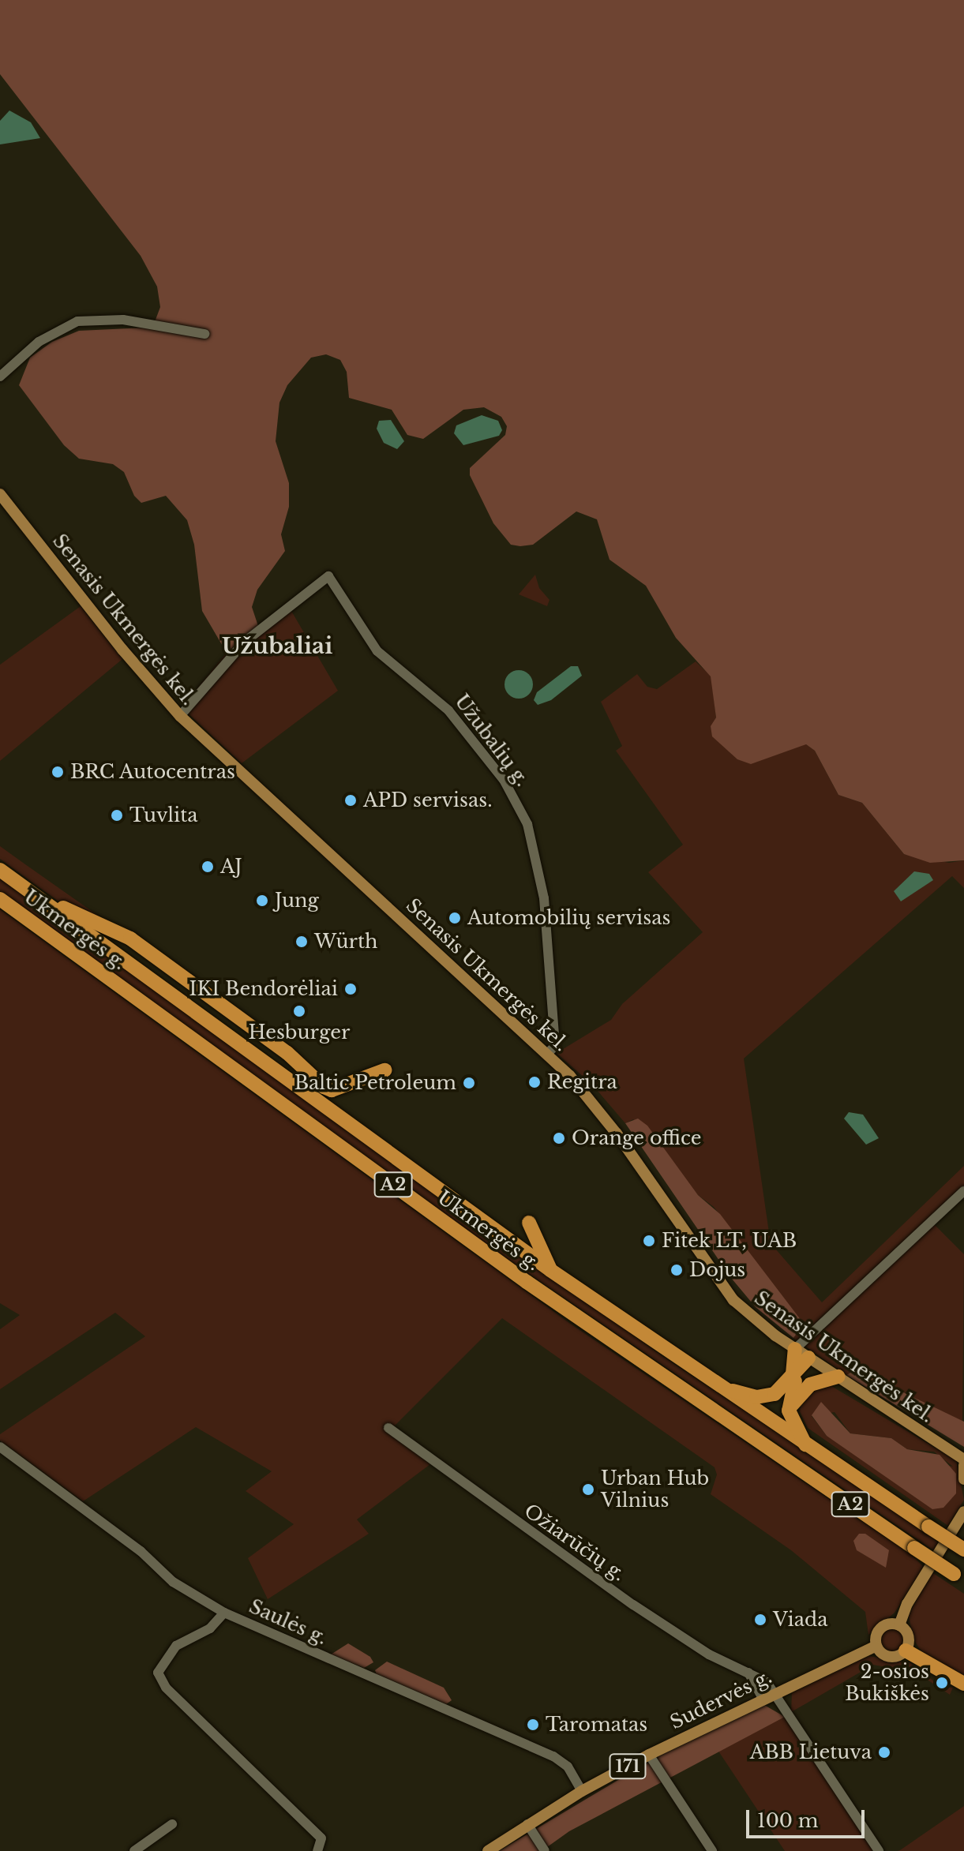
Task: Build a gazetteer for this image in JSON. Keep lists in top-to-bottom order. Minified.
{"streets":{"highway":["Ukmergės g.","A2"],"main road":["Senasis Ukmergės kel.","Sudervės g.","171"],"street":["Užubalių g.","Ožiarūčių g.","Saulės g."]},"crossings":[["Senasis Ukmergės kel.","Užubalių g."],["Ožiarūčių g.","Sudervės g."],["Saulės g.","Sudervės g."],["Sudervės g.","171"]],"districts":["Užubaliai"],"places":["BRC Autocentras","APD servisas.","Tuvlita","AJ","Jung","Automobilių servisas","Würth","IKI Bendorėliai","Hesburger","Regitra","Baltic Petroleum","Orange office","Fitek LT, UAB","Dojus","Urban Hub Vilnius","Viada","2-osios Bukiškės","Taromatas","ABB Lietuva"],"scale_bar":"100 m"}
